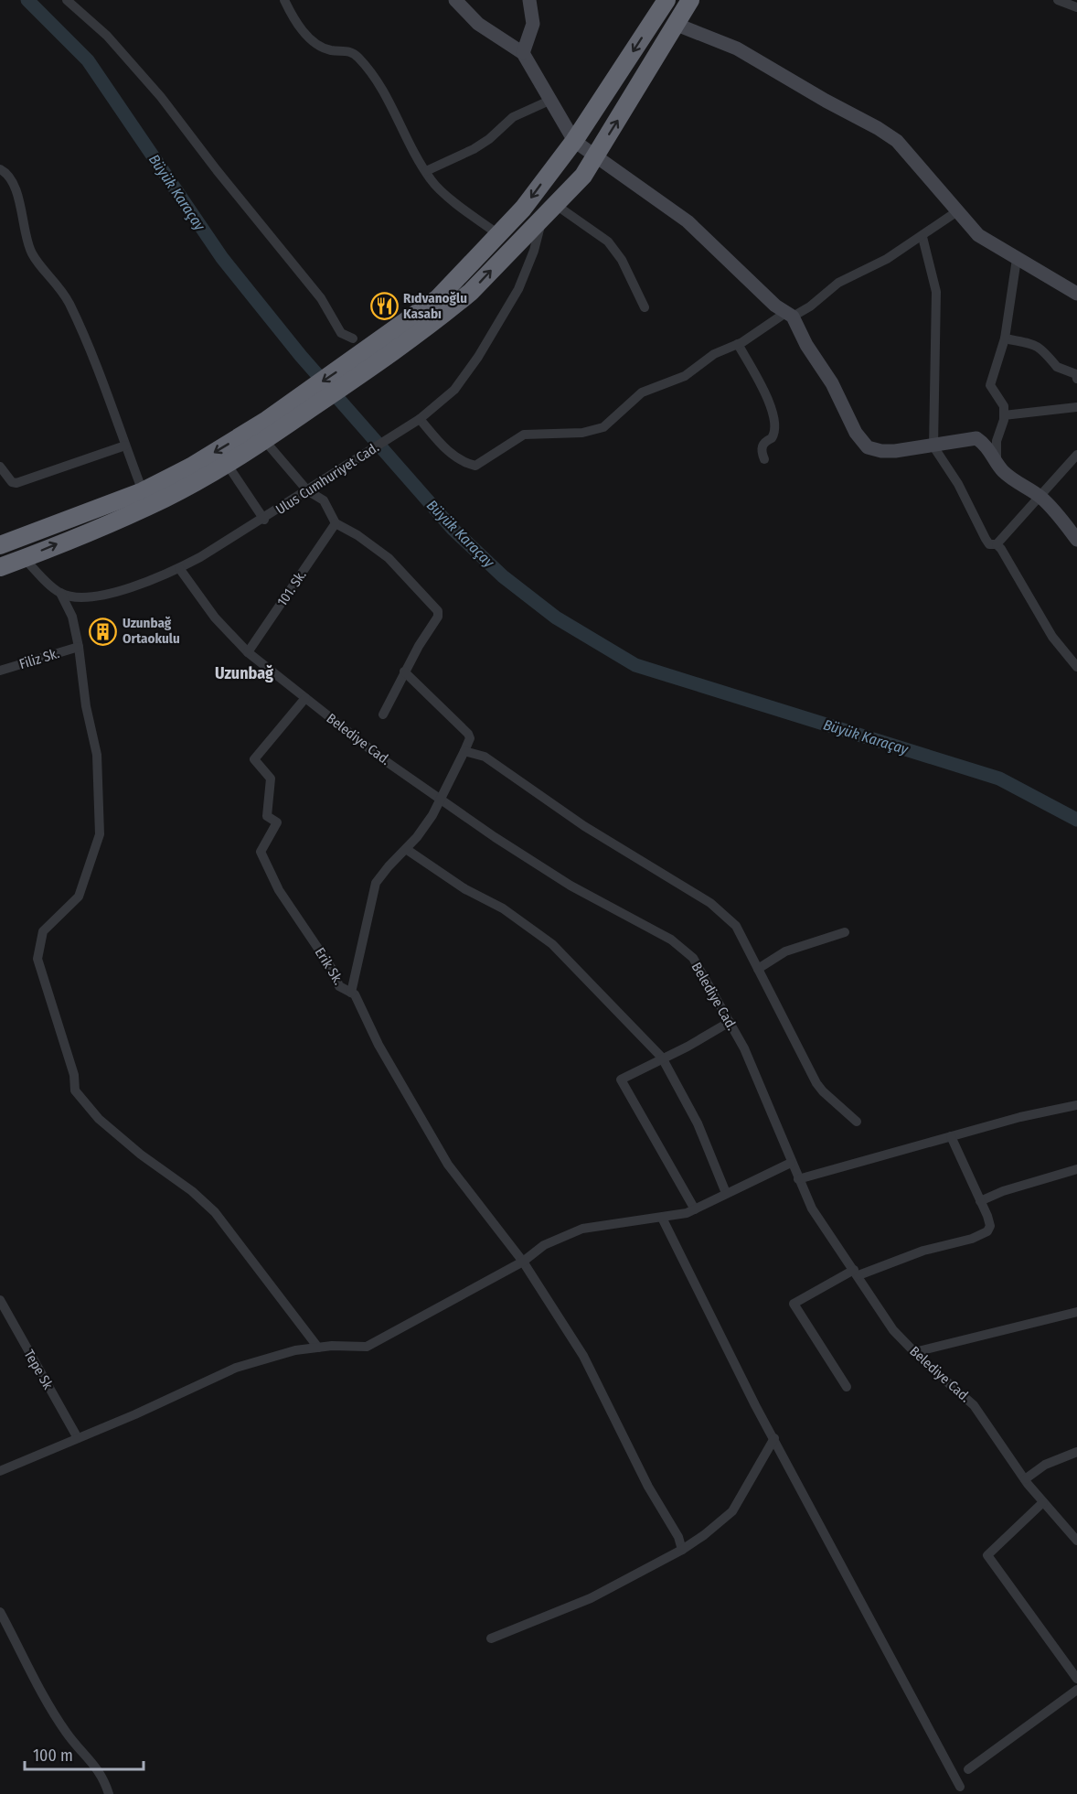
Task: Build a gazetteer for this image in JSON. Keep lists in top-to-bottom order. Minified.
{"streets":{"street":["Ulus Cumhuriyet Cad.","101. Sk.","Filiz Sk.","Belediye Cad.","Erik Sk.","Tepe Sk"]},"crossings":[["Ulus Cumhuriyet Cad.","Belediye Cad."],["101. Sk.","Belediye Cad."],["Belediye Cad.","Erik Sk."]],"districts":["Uzunbağ"],"water":["Büyük Karaçay"],"places":{"restaurant":["Rıdvanoğlu Kasabı"],"building":["Uzunbağ Ortaokulu"]},"scale_bar":"100 m"}
